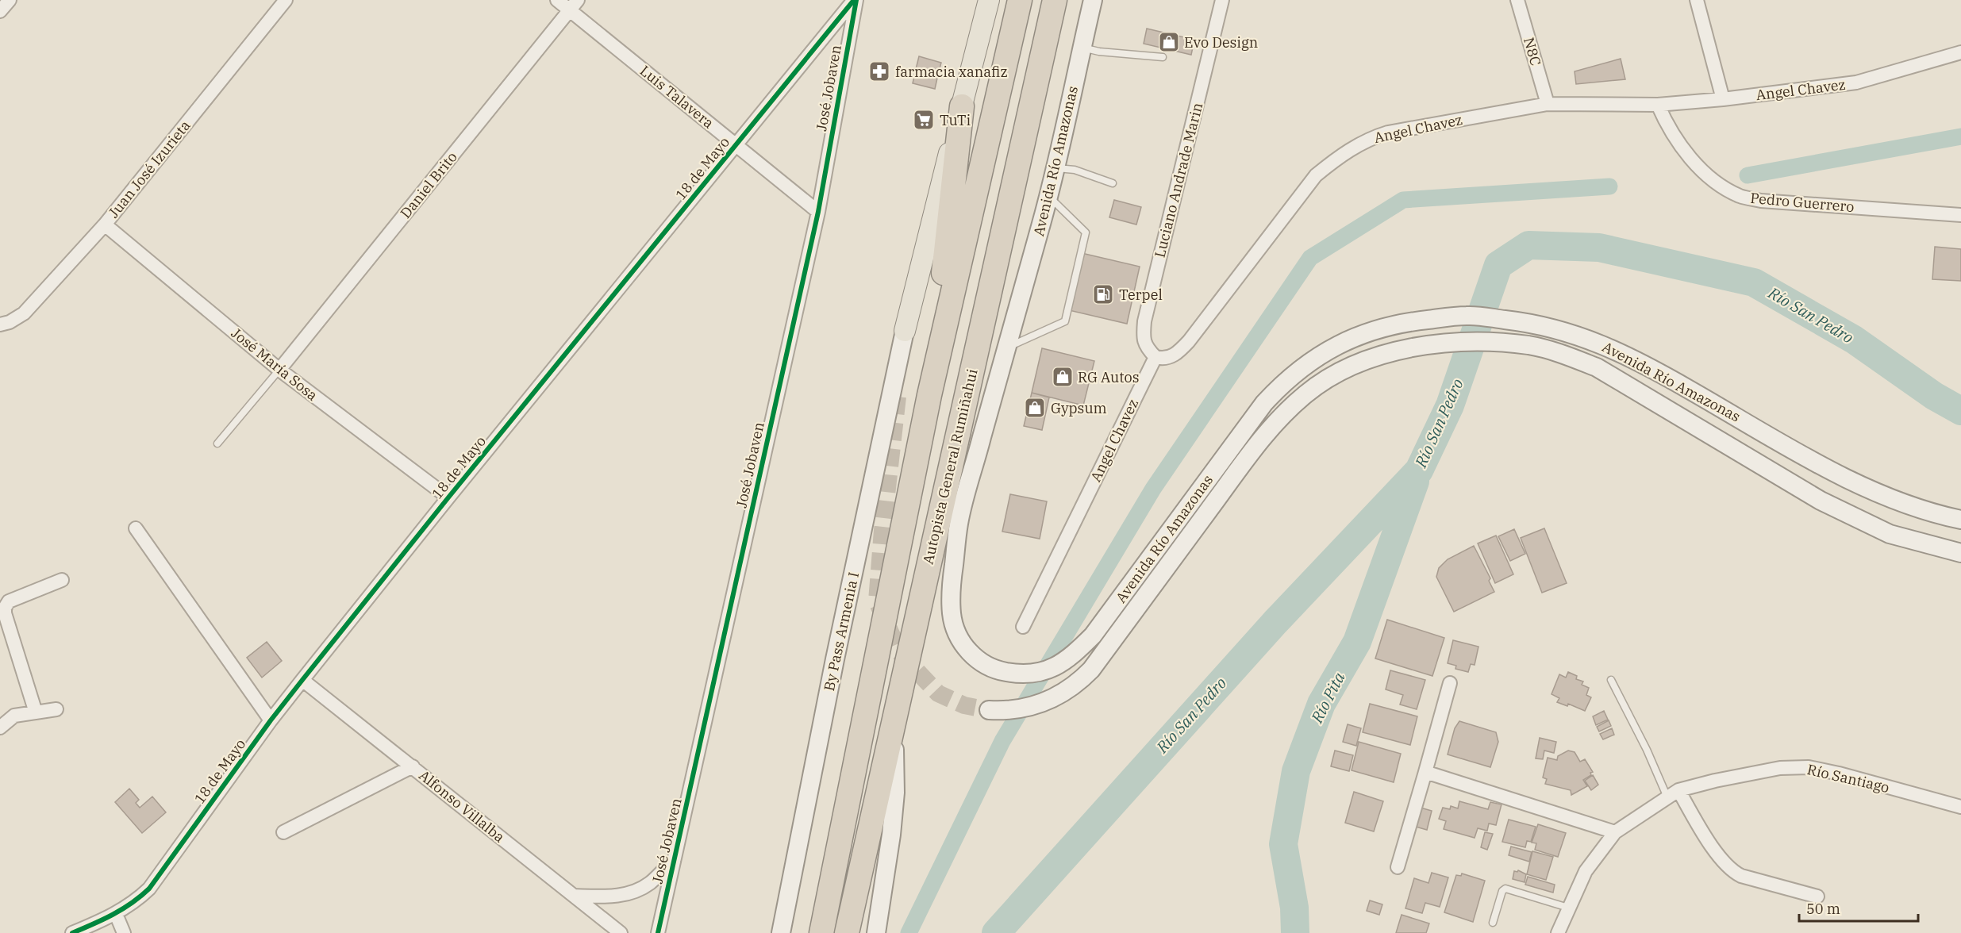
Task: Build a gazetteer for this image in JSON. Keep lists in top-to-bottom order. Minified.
{"streets":{"highway":["Autopista General Rumiñahui"],"main road":["Avenida Río Amazonas","By Pass Armenia I"],"street":["N8C","José Jobaven","Angel Chavez","Luis Talavera","18 de Mayo","Juan José Izurieta","Luciano Andrade Marin","Daniel Brito","Pedro Guerrero","José María Sosa","Río Santiago","Alfonso Villalba"]},"crossings":[["N8C","Angel Chavez"],["José Jobaven","Luis Talavera"],["José Jobaven","18 de Mayo"],["Angel Chavez","Luciano Andrade Marin"],["Angel Chavez","Pedro Guerrero"],["Luis Talavera","18 de Mayo"],["Luis Talavera","Daniel Brito"],["18 de Mayo","José María Sosa"],["18 de Mayo","Alfonso Villalba"],["Juan José Izurieta","José María Sosa"],["Daniel Brito","José María Sosa"]],"water":["Río San Pedro","Río Pita"],"places":{"shop":["Evo Design","RG Autos","Gypsum"],"pharmacy":["farmacia xanafiz"],"supermarket":["TuTi"],"fuel station":["Terpel"]},"scale_bar":"50 m"}
